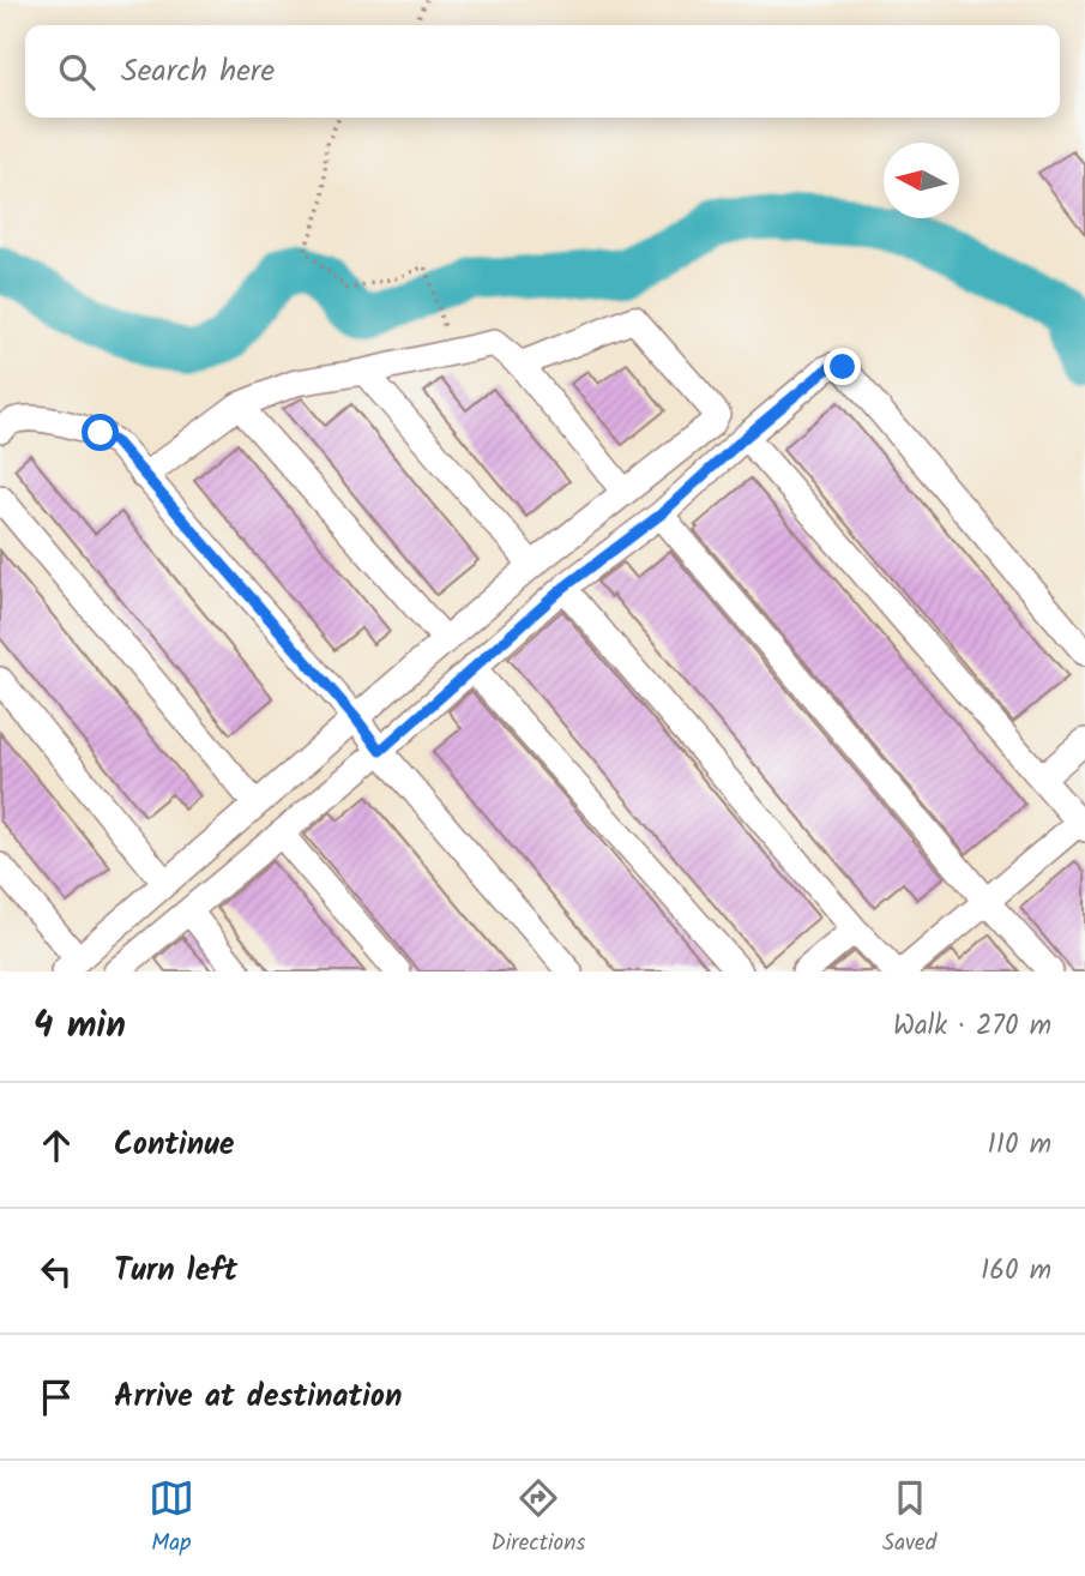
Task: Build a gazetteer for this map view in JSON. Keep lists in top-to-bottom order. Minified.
{"north":"left","page":{"search":"Search here","heading":["4 min","Walk · 270 m"],"list":[["Continue","110 m"],["Turn left","160 m"],"Arrive at destination"],"nav":["Map","Directions","Saved"]}}
